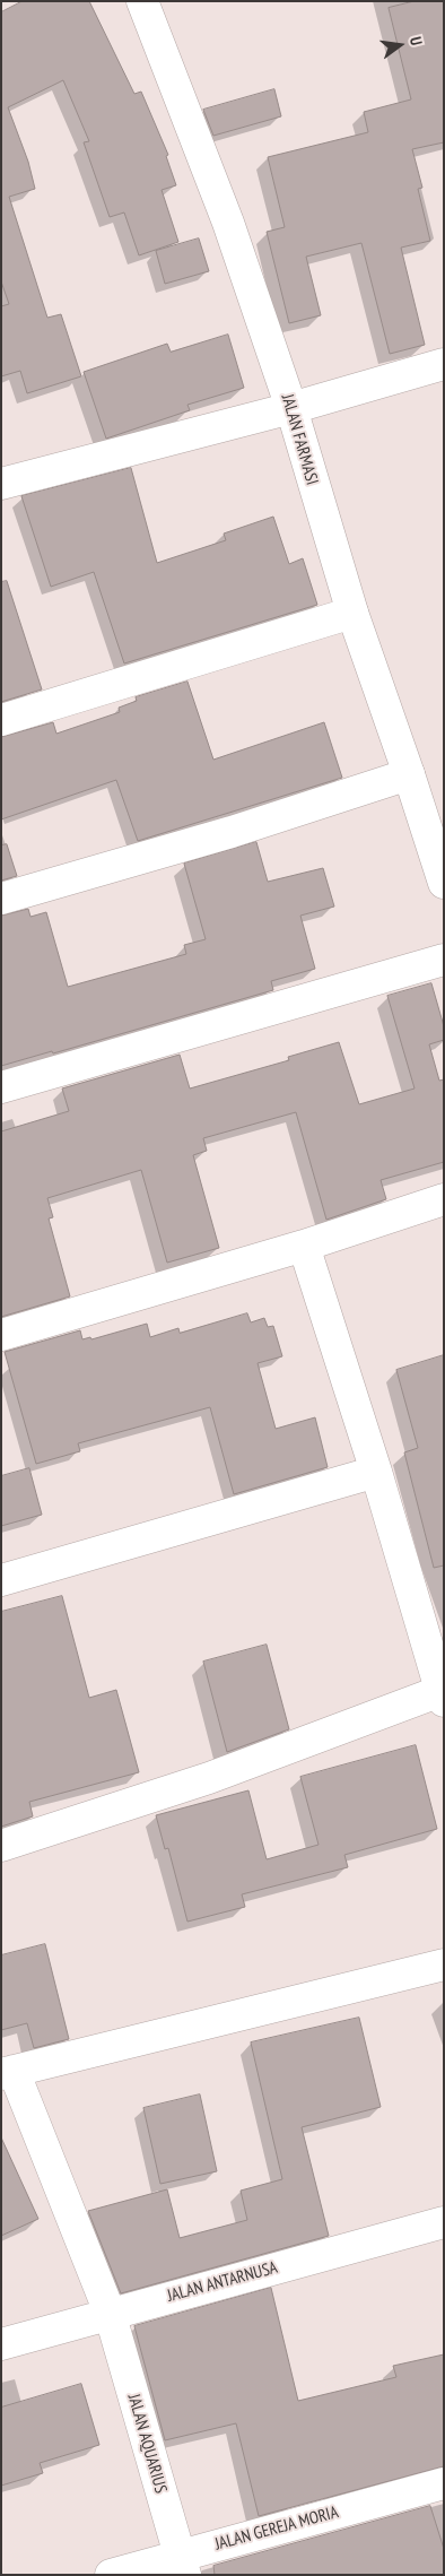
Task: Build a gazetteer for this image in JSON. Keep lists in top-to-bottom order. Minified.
{"streets":{"street":["JALAN FARMASI","JALAN ANTARNUSA","JALAN AQUARIUS","JALAN GEREJA MORIA"]},"crossings":[["JALAN ANTARNUSA","JALAN AQUARIUS"],["JALAN AQUARIUS","JALAN GEREJA MORIA"]],"north":"right"}
